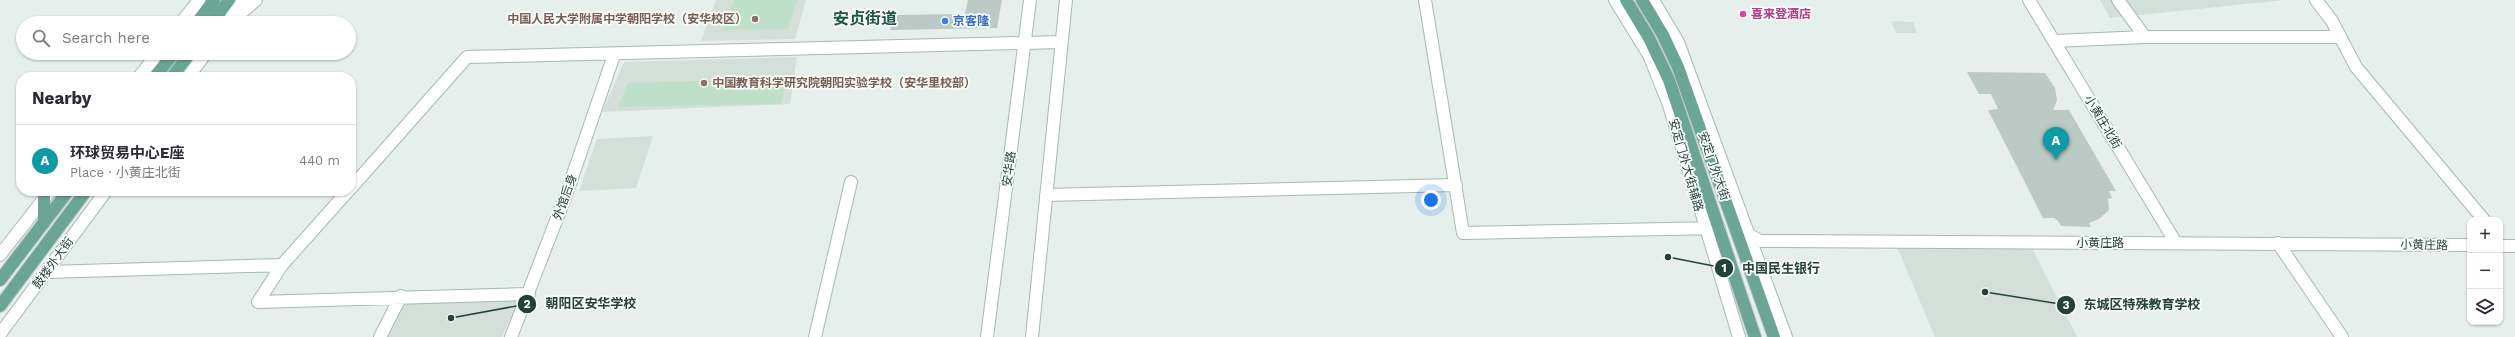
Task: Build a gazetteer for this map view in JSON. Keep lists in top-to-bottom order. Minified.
{"streets":{"main road":["安定门外大街","鼓楼外大街"],"street":["小黄庄北街","安定门外大街辅路","安华路","外馆后身","小黄庄路"]},"crossings":[["小黄庄北街","小黄庄路"],["安定门外大街","小黄庄路"]],"districts":["安贞街道"],"places":["喜来登酒店","中国人民大学附属中学朝阳学校（安华校区）","京客隆","中国教育科学研究院朝阳实验学校（安华里校部）","中国民生银行","东城区特殊教育学校","朝阳区安华学校"],"page":{"search":"Search here","heading":"Nearby","list":[{"mark":"A","name":"环球贸易中心E座","note":"Place · 小黄庄北街","value":"440 m"}],"pins":"A","map_buttons":["+","−"]}}
